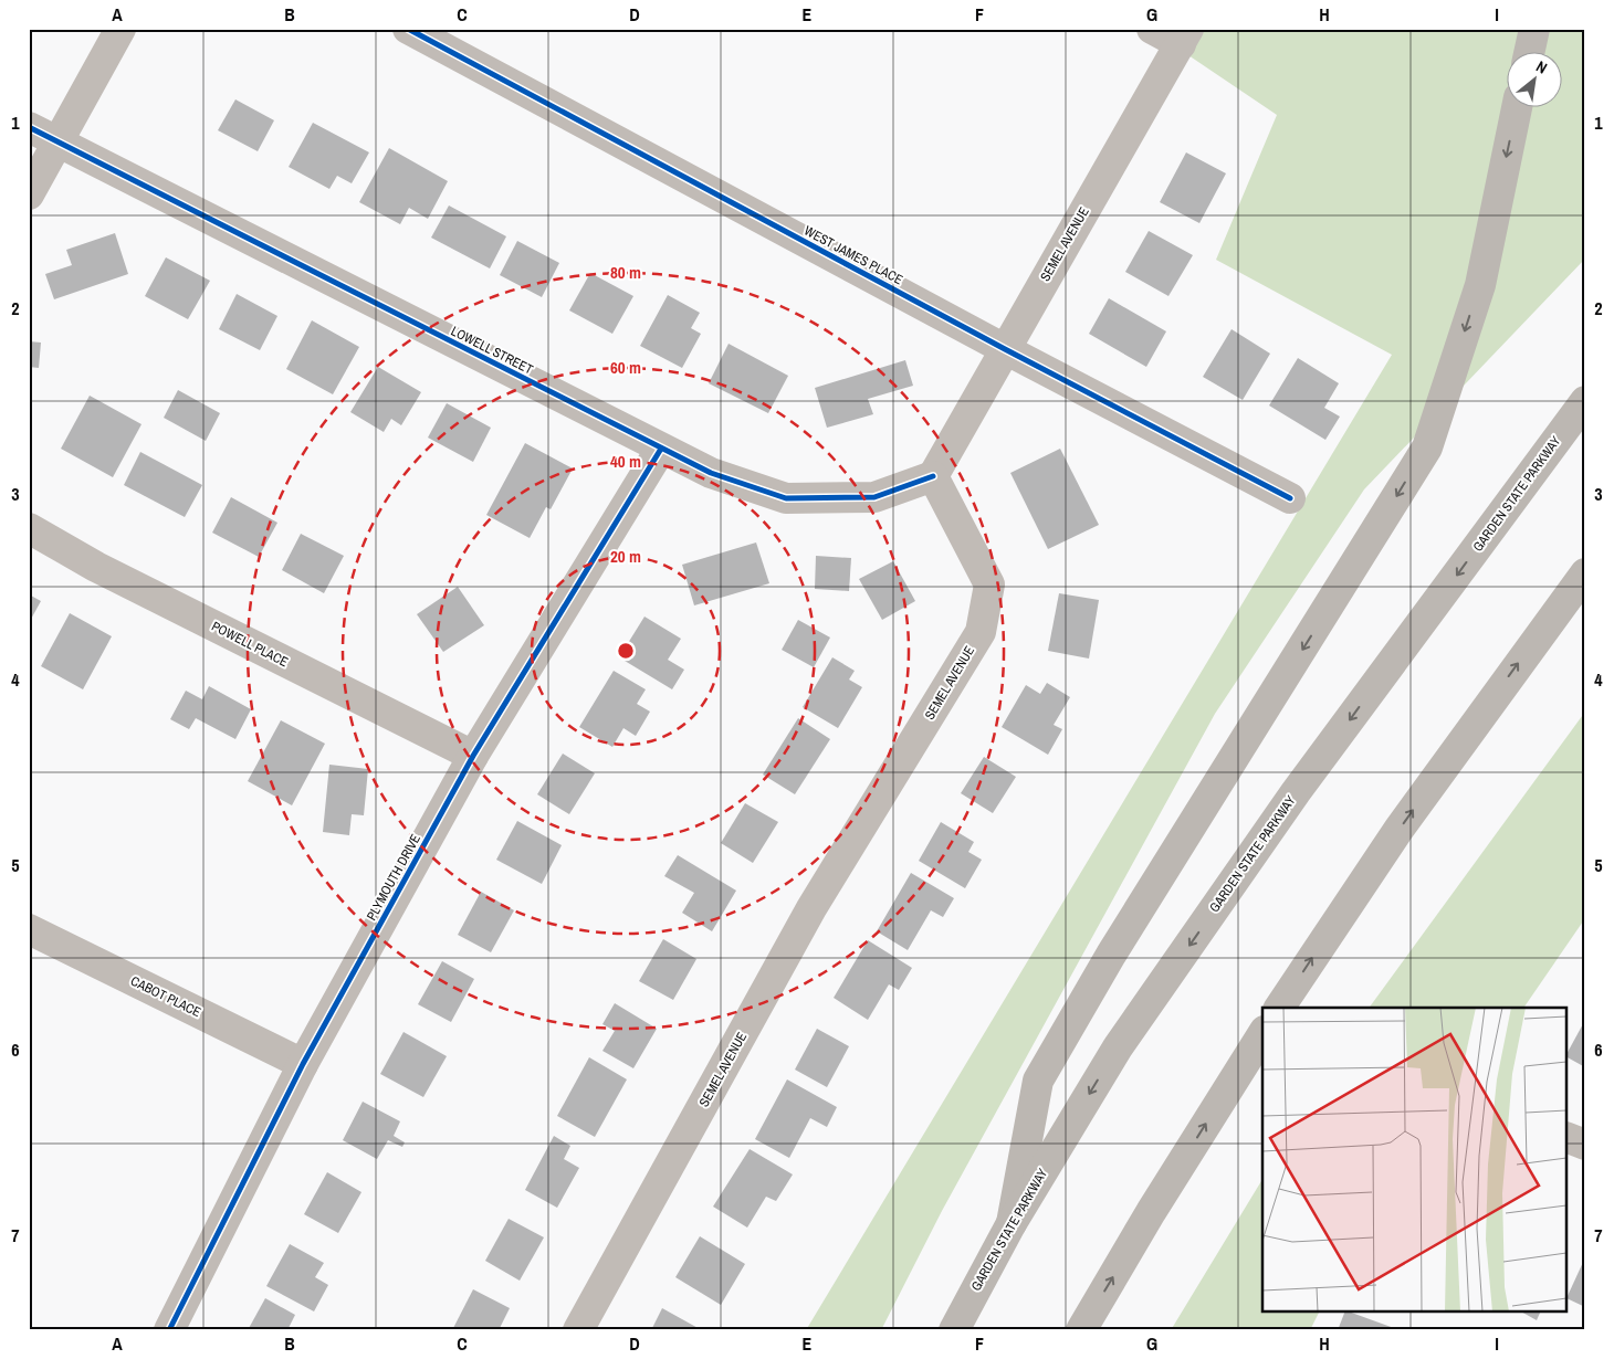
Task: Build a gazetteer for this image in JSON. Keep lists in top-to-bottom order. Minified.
{"streets":{"highway":["GARDEN STATE PARKWAY"],"street":["SEMEL AVENUE","WEST JAMES PLACE","LOWELL STREET","POWELL PLACE","PLYMOUTH DRIVE","CABOT PLACE"]},"crossings":[["SEMEL AVENUE","WEST JAMES PLACE"],["SEMEL AVENUE","LOWELL STREET"],["LOWELL STREET","PLYMOUTH DRIVE"],["POWELL PLACE","PLYMOUTH DRIVE"],["PLYMOUTH DRIVE","CABOT PLACE"]],"north":"top right","grid":{"columns":["A","B","C","D","E","F","G","H","I"],"rows":["1","2","3","4","5","6","7"]},"rings":["80 m","60 m","40 m","20 m"]}
